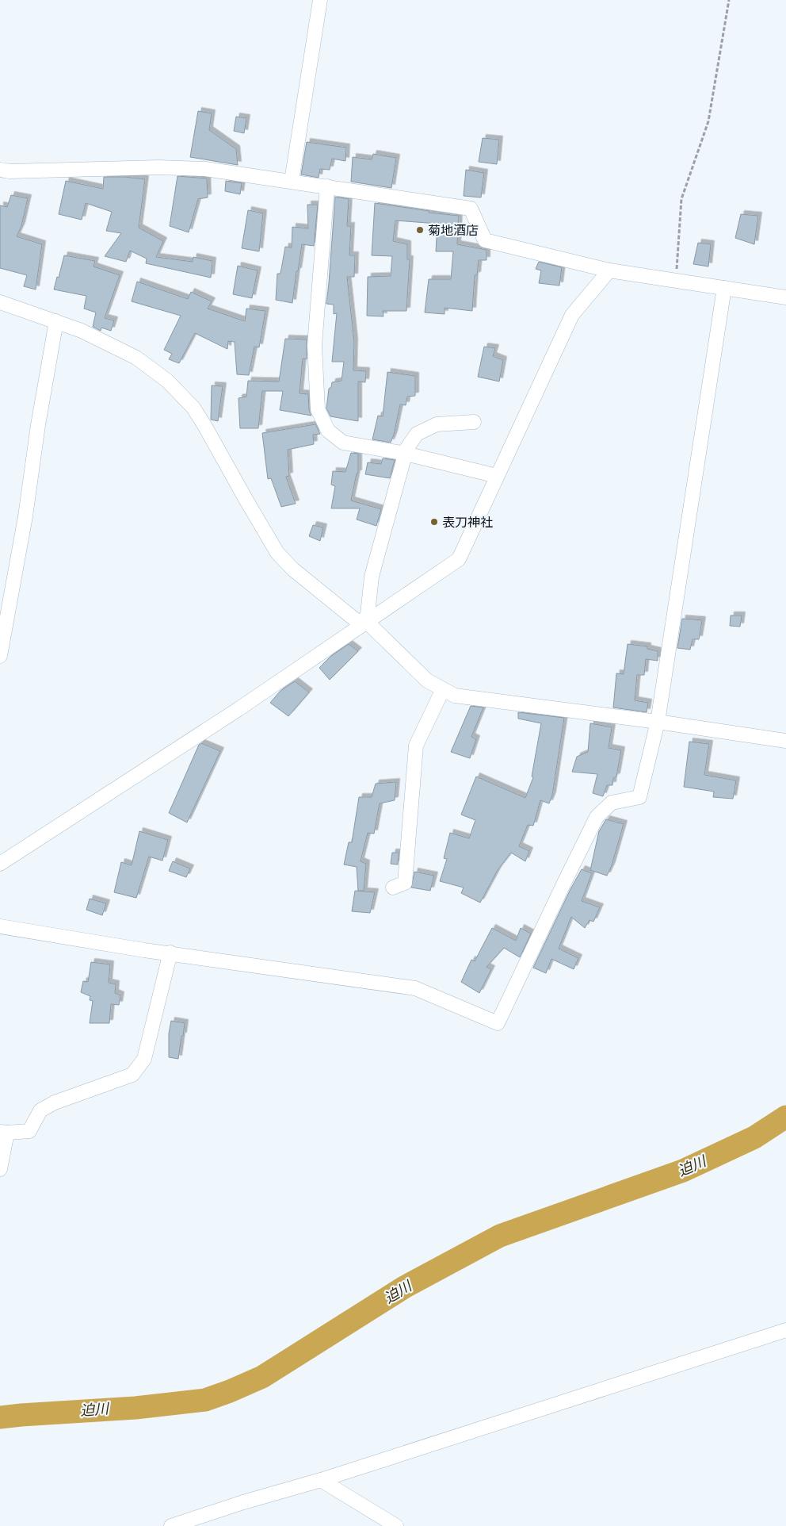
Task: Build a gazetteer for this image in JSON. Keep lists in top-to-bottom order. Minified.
{"water":["迫川"],"places":["菊地酒店","表刀神社"]}
